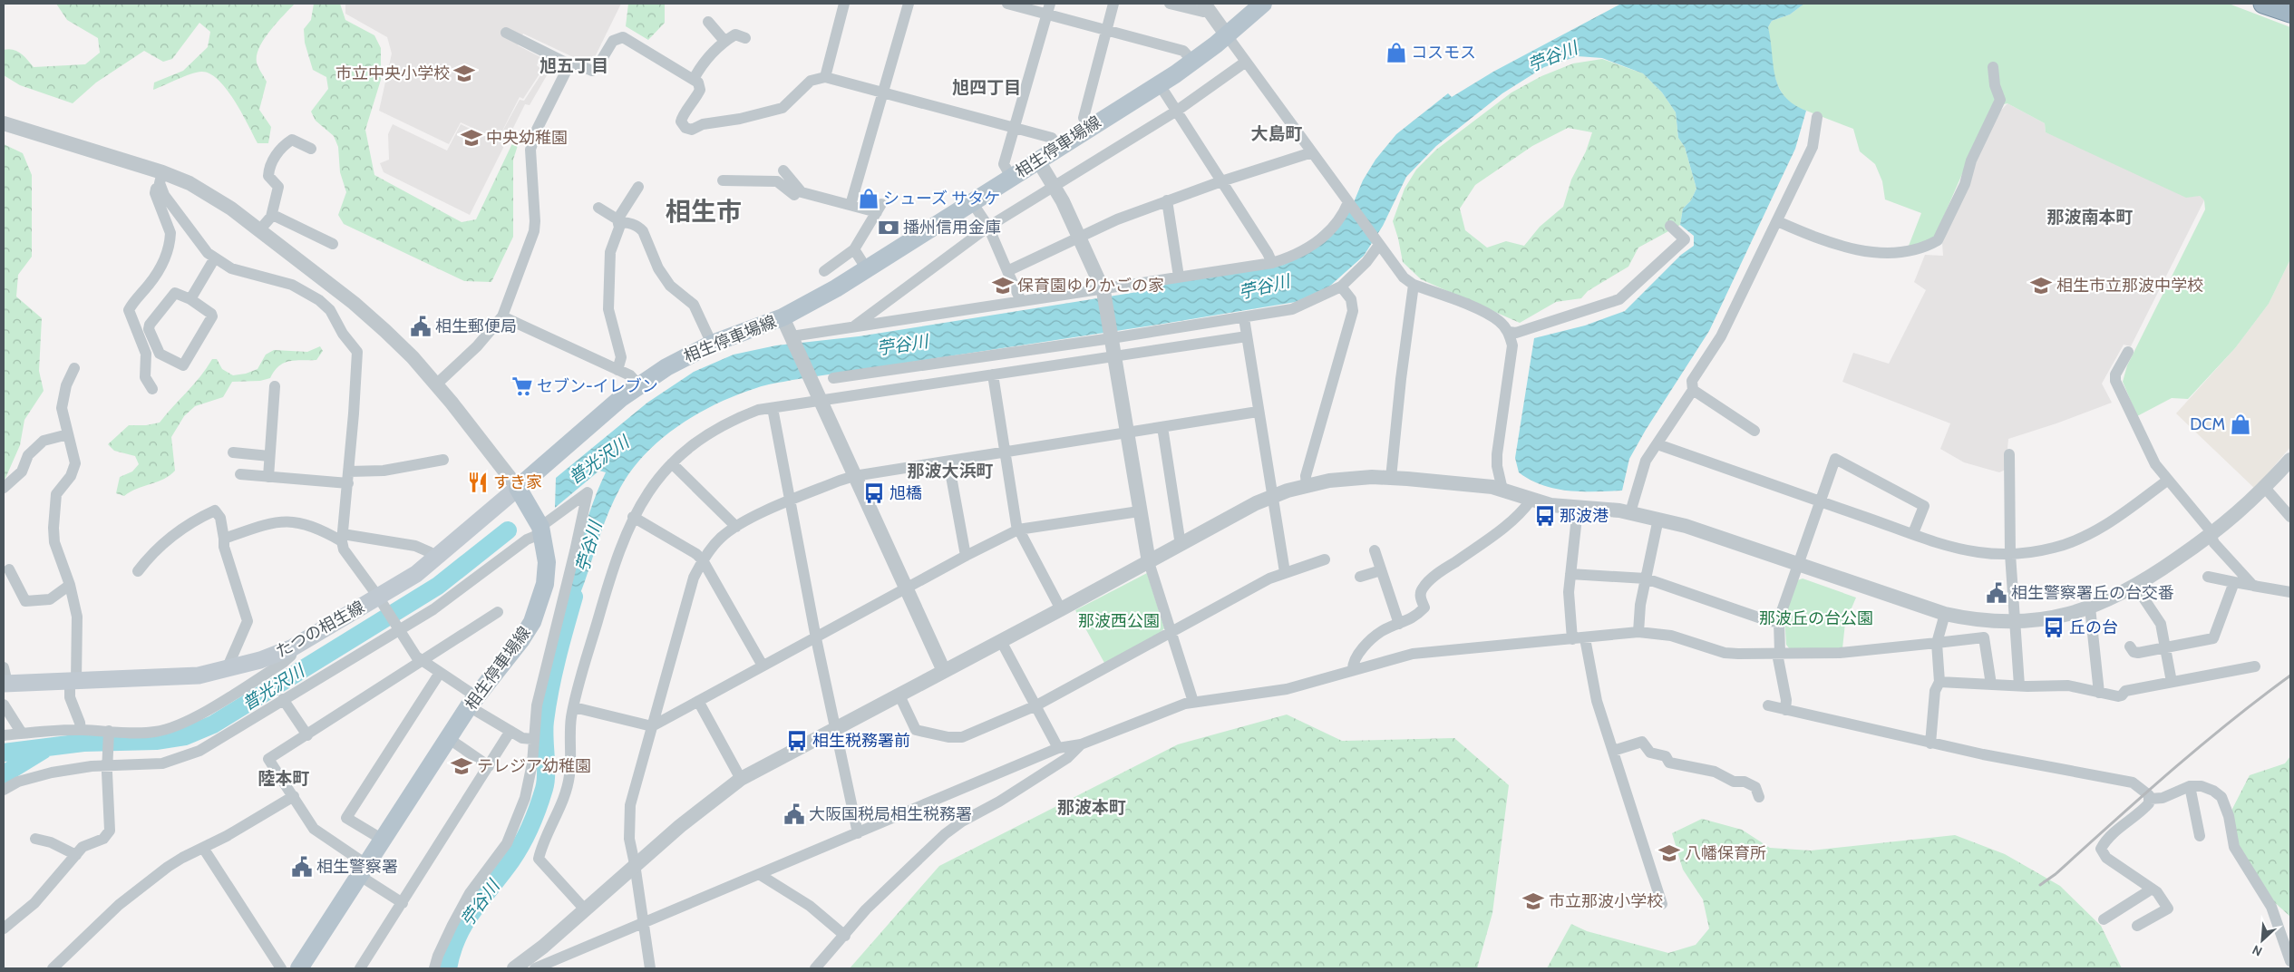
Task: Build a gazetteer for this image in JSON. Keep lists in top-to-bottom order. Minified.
{"streets":{"main road":["相生停車場線","たつの相生線"]},"crossings":[["相生停車場線","たつの相生線"]],"districts":["旭五丁目","旭四丁目","大島町","相生市","那波南本町","那波大浜町","陸本町","那波本町"],"water":["苧谷川","普光沢川"],"parks":["那波丘の台公園","那波西公園"],"places":{"shop":["コスモス","シューズ サタケ","DCM"],"school or university":["市立中央小学校","中央幼稚園","保育園ゆりかごの家","相生市立那波中学校","テレジア幼稚園","八幡保育所","市立那波小学校"],"bank":["播州信用金庫"],"public building":["相生郵便局","相生警察署丘の台交番","大阪国税局相生税務署","相生警察署"],"supermarket":["セブン-イレブン"],"restaurant":["すき家"],"bus stop":["旭橋","那波港","丘の台","相生税務署前"]},"north":"bottom left"}
